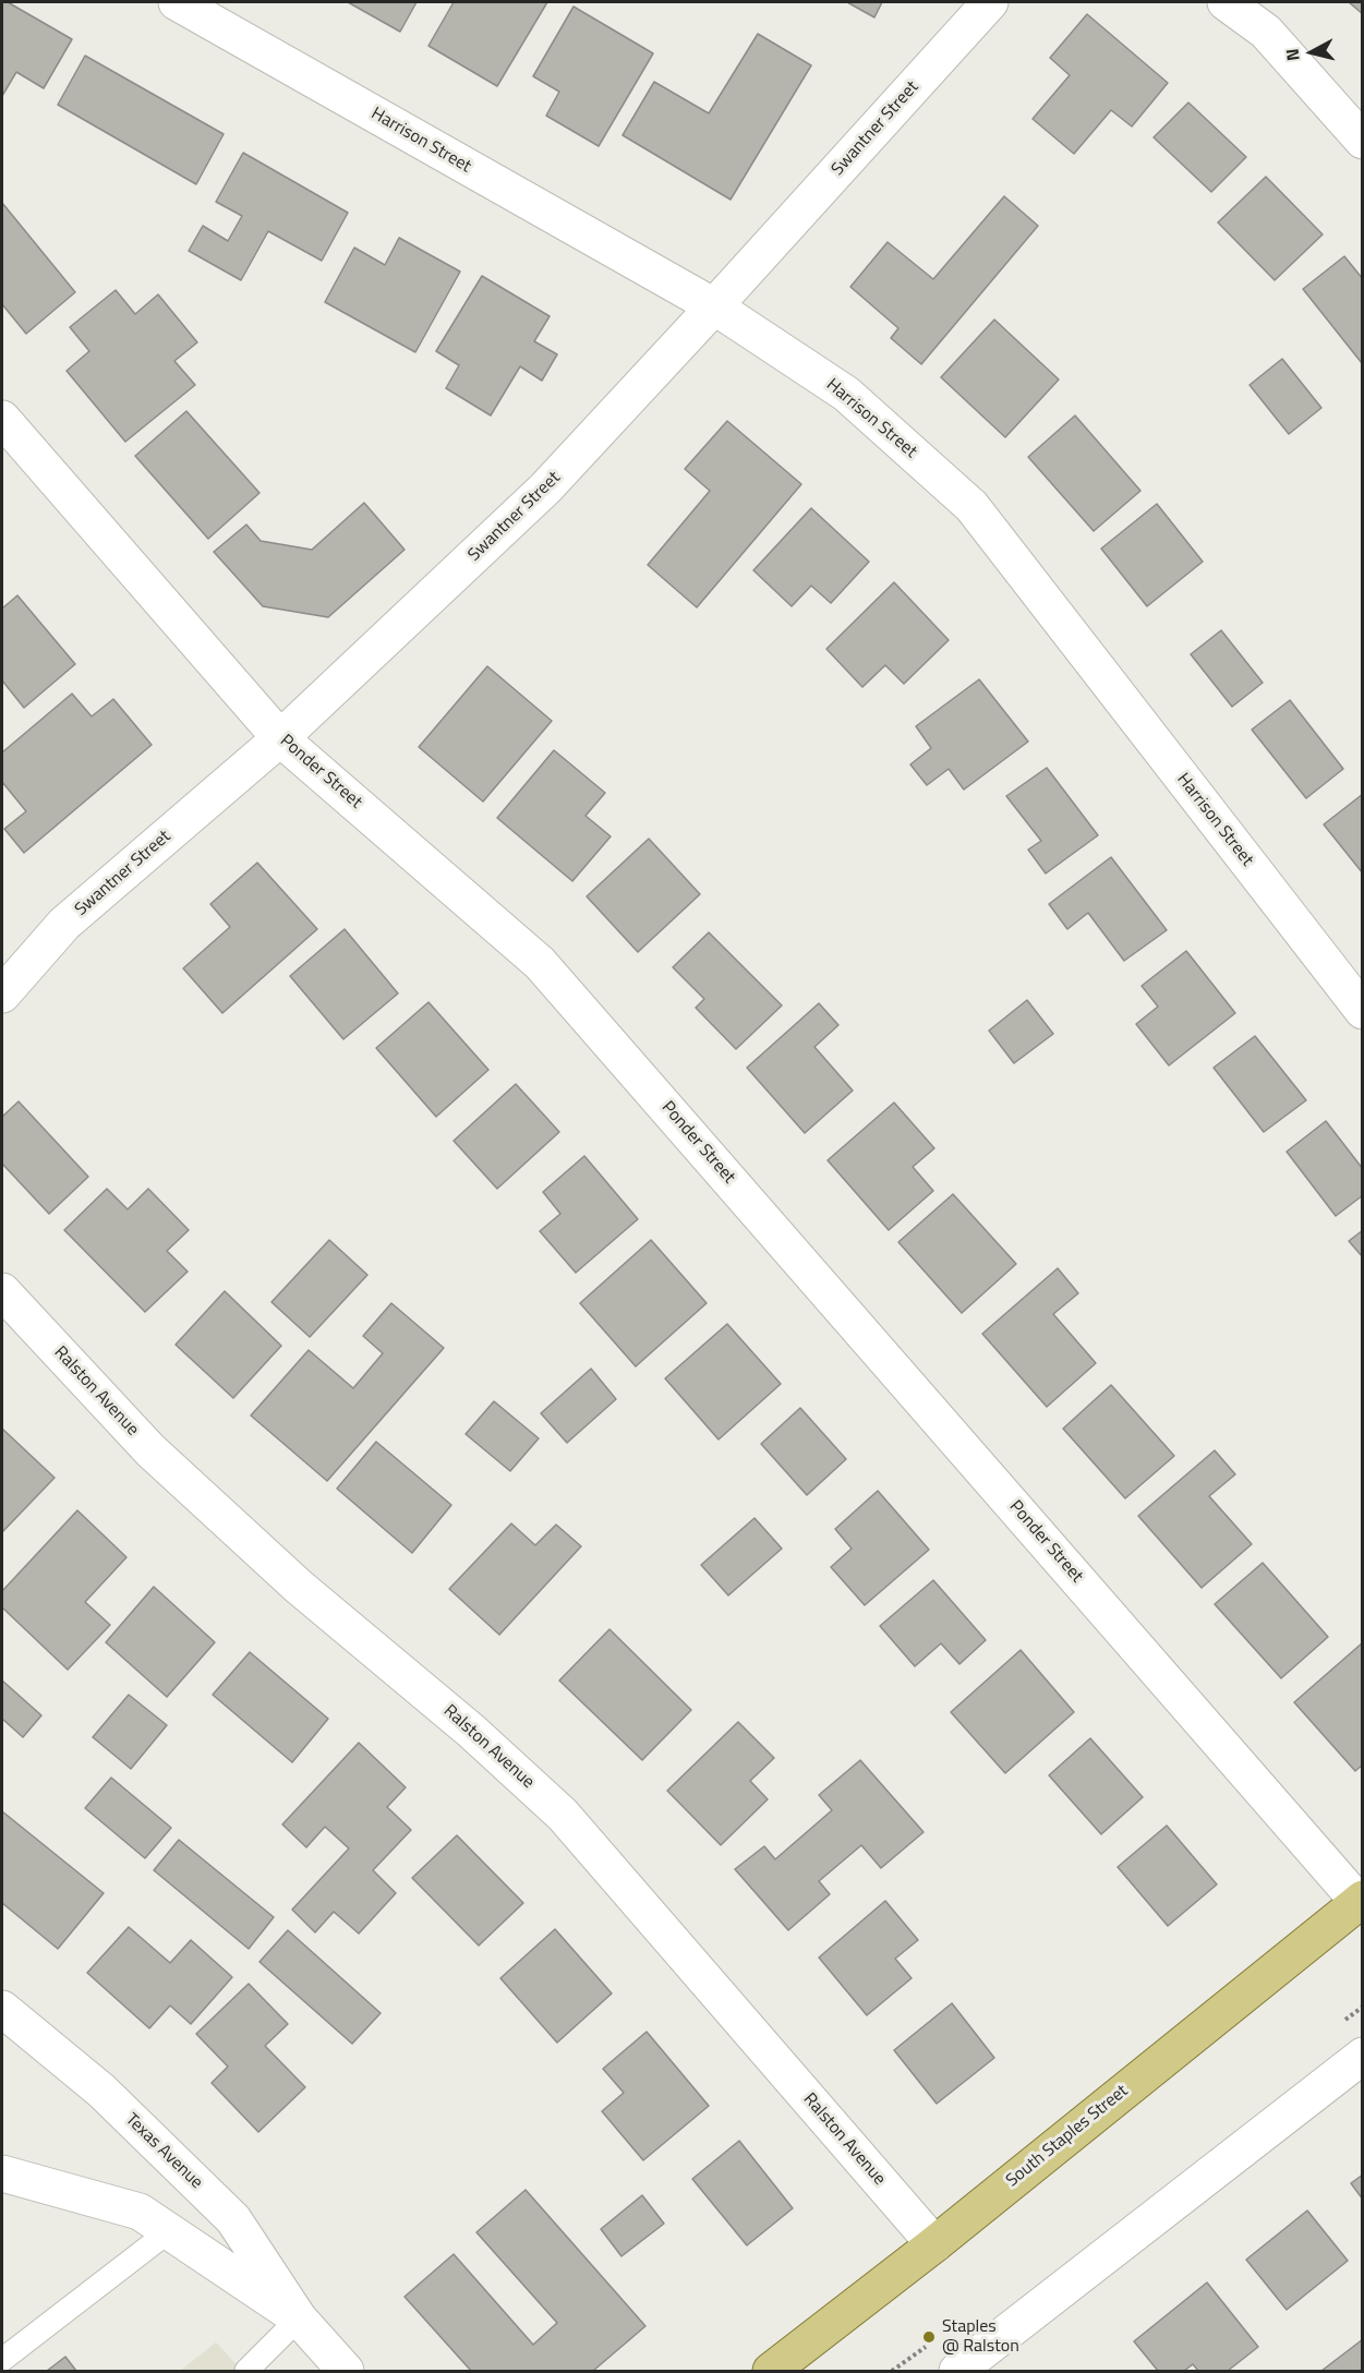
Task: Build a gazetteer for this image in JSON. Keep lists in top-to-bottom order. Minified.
{"streets":{"main road":["South Staples Street"],"street":["Swantner Street","Harrison Street","Ponder Street","Ralston Avenue","Texas Avenue"]},"crossings":[["Swantner Street","Harrison Street"],["Swantner Street","Ponder Street"],["Ponder Street","South Staples Street"],["Ralston Avenue","South Staples Street"]],"places":["Staples @ Ralston"],"north":"left"}
